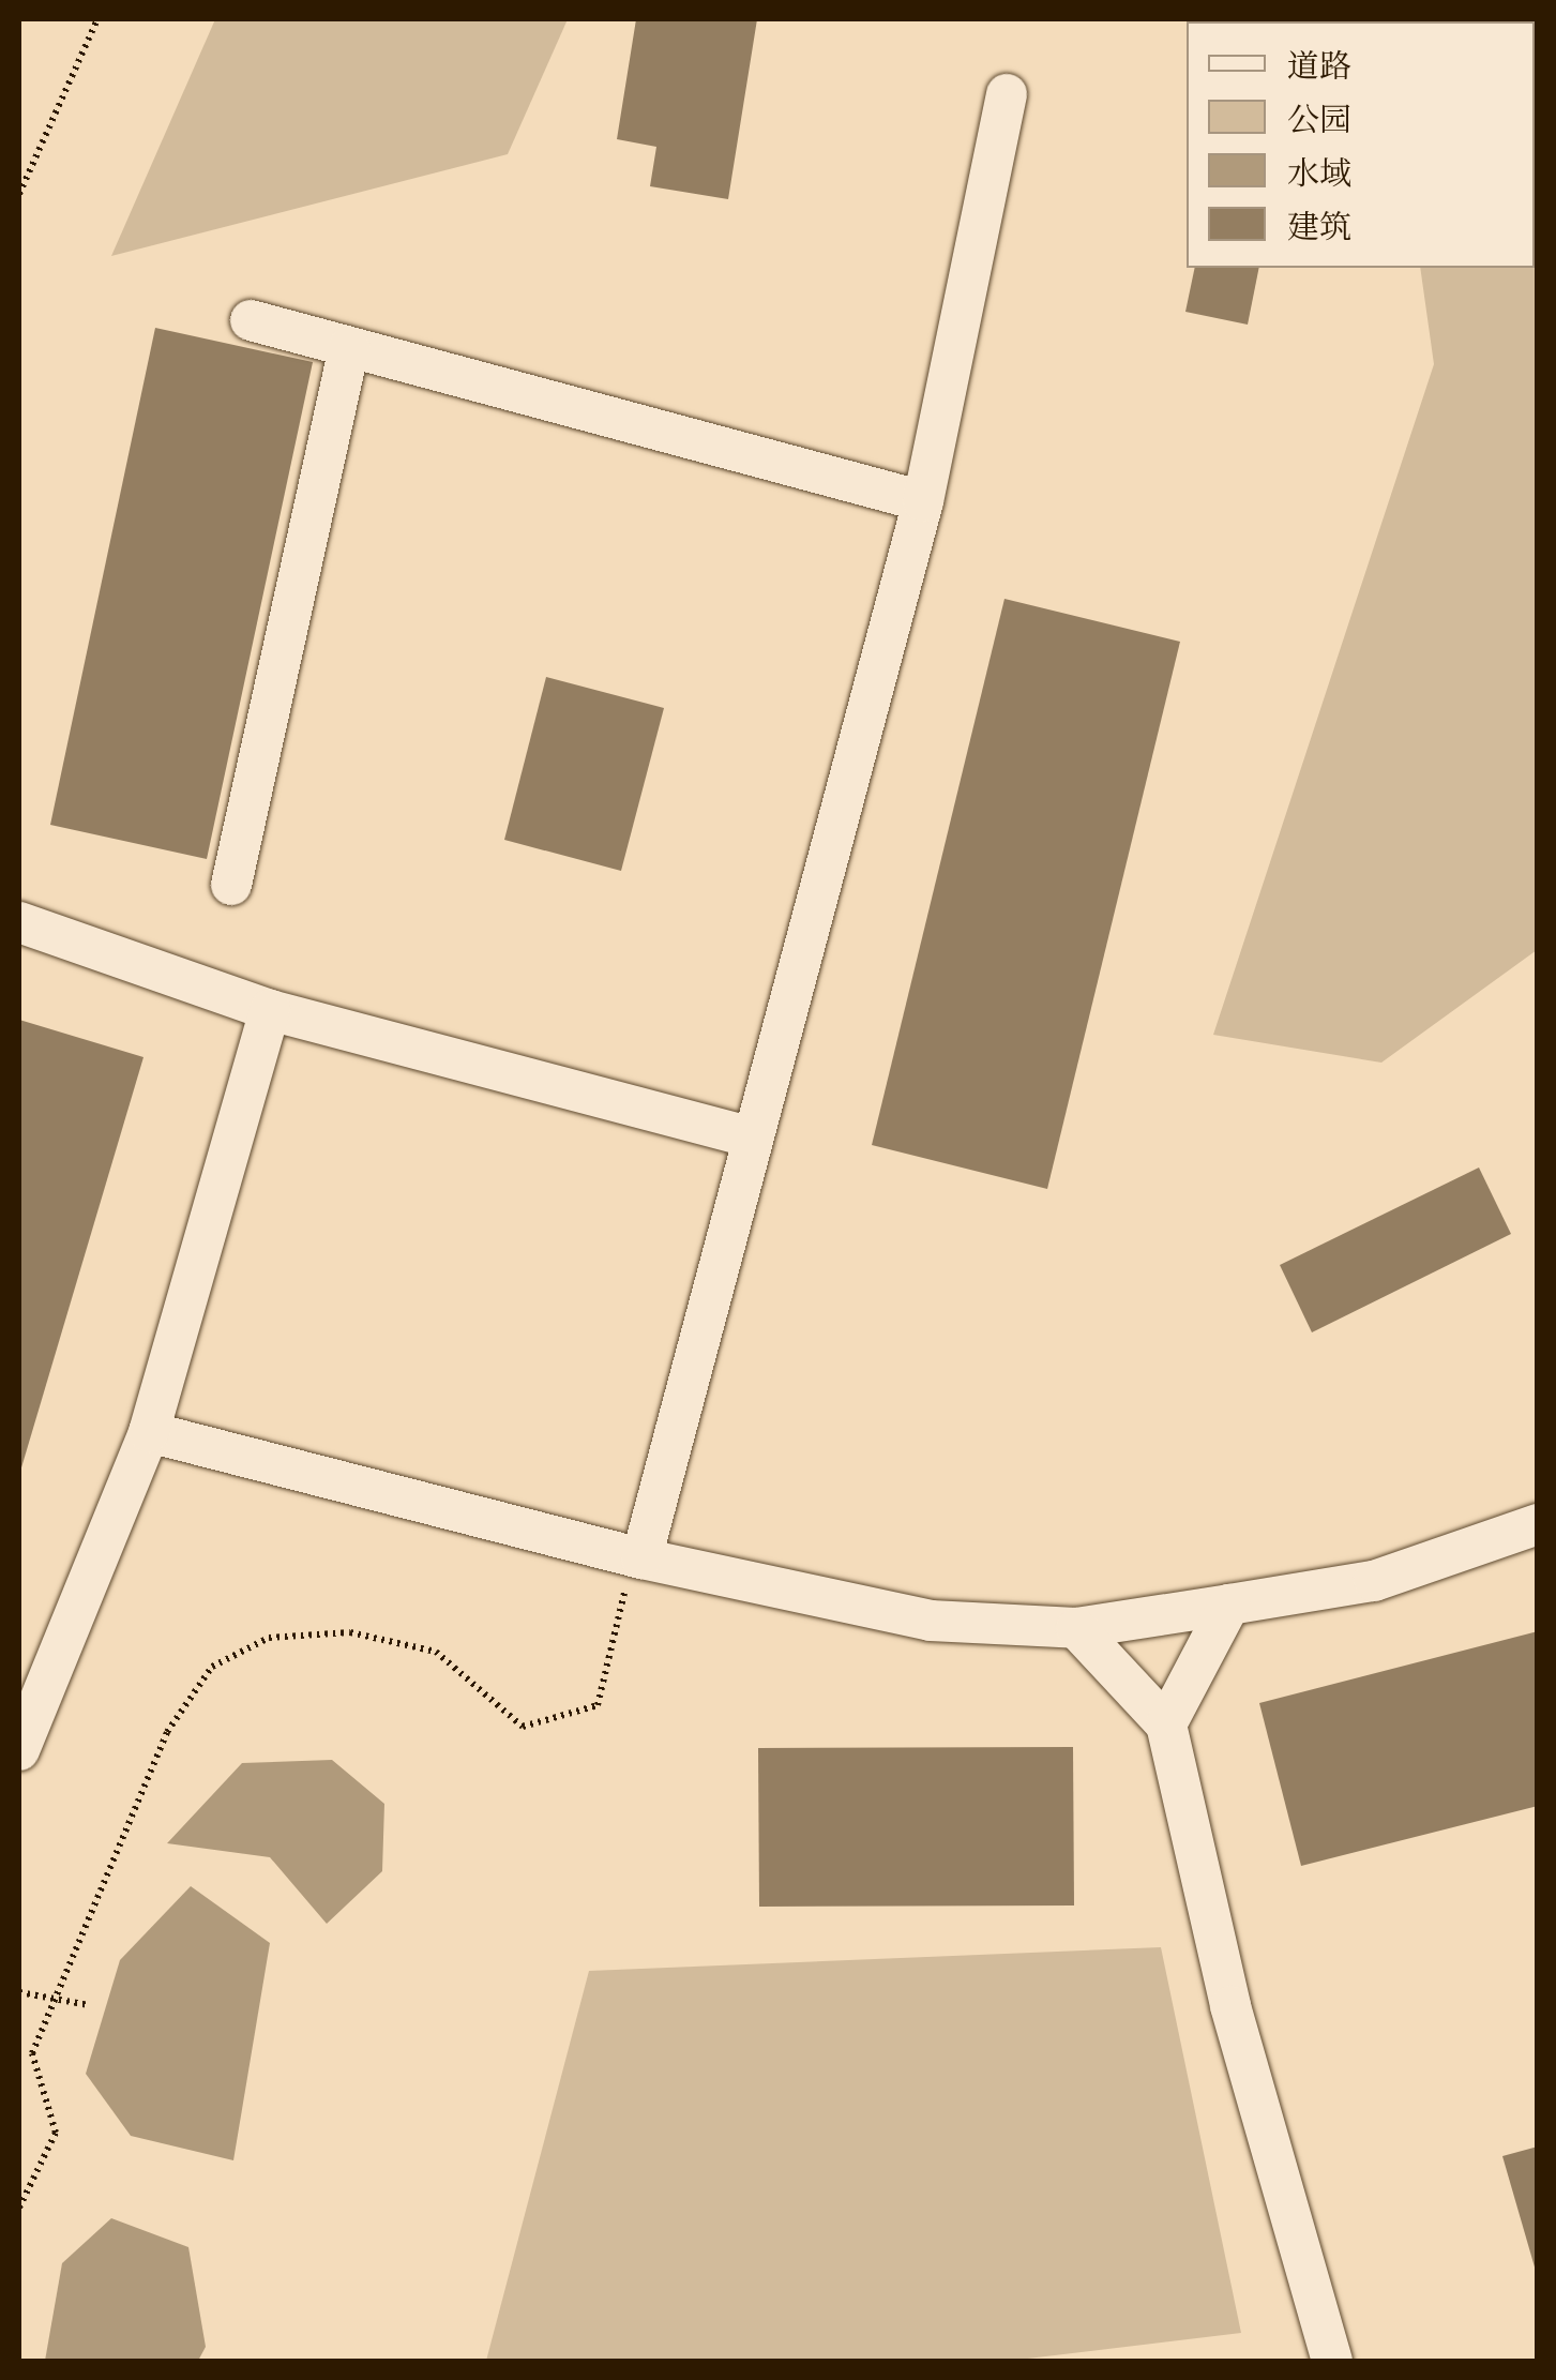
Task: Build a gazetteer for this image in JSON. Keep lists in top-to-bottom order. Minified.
{"legend":["道路","公园","水域","建筑"]}
